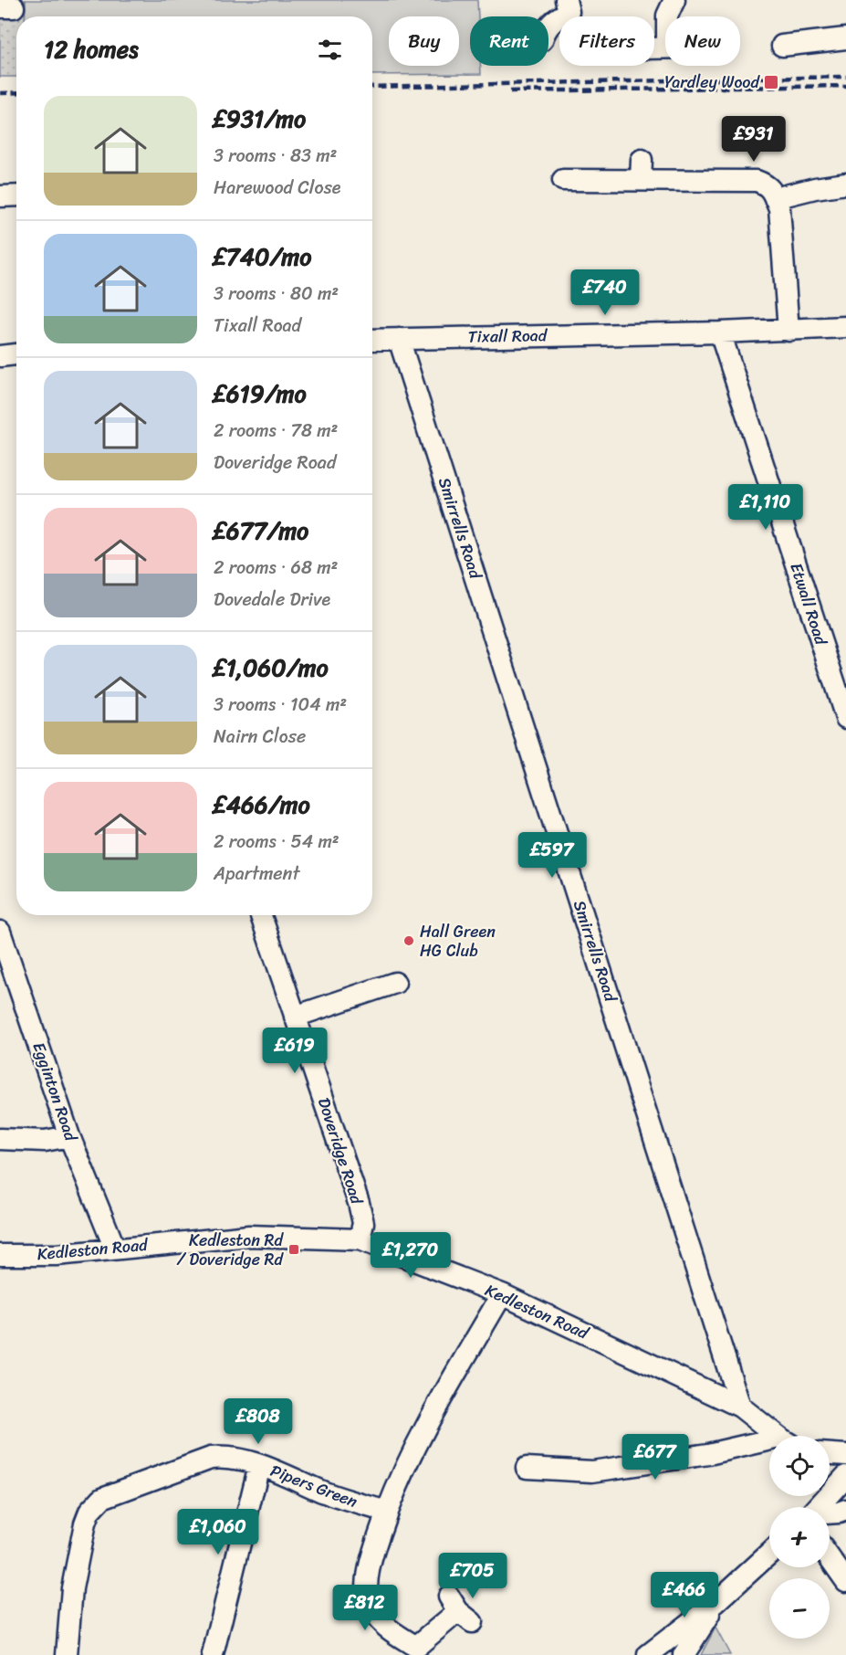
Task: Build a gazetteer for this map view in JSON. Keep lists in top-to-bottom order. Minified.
{"streets":{"street":["Tixall Road","Smirrells Road","Etwall Road","Egginton Road","Doveridge Road","Kedleston Road","Pipers Green"]},"crossings":[["Tixall Road","Smirrells Road"],["Tixall Road","Etwall Road"],["Smirrells Road","Kedleston Road"],["Egginton Road","Kedleston Road"],["Doveridge Road","Kedleston Road"]],"places":{"transit":["Yardley Wood","Kedleston Rd / Doveridge Rd"],"other":["Hall Green HG Club"]},"page":{"chip":["Buy","Rent","Filters","New"],"heading":"12 homes","list":[{"name":"£931/mo","note":"3 rooms · 83 m² · Harewood Close"},{"name":"£740/mo","note":"3 rooms · 80 m² · Tixall Road"},{"name":"£619/mo","note":"2 rooms · 78 m² · Doveridge Road"},{"name":"£677/mo","note":"2 rooms · 68 m² · Dovedale Drive"},{"name":"£1,060/mo","note":"3 rooms · 104 m² · Nairn Close"},{"name":"£466/mo","note":"2 rooms · 54 m² · Apartment"}],"price":["£931","£740","£1,110","£597","£619","£1,270","£808","£677","£1,060","£705","£466","£812"],"map_buttons":["+","−"]}}
